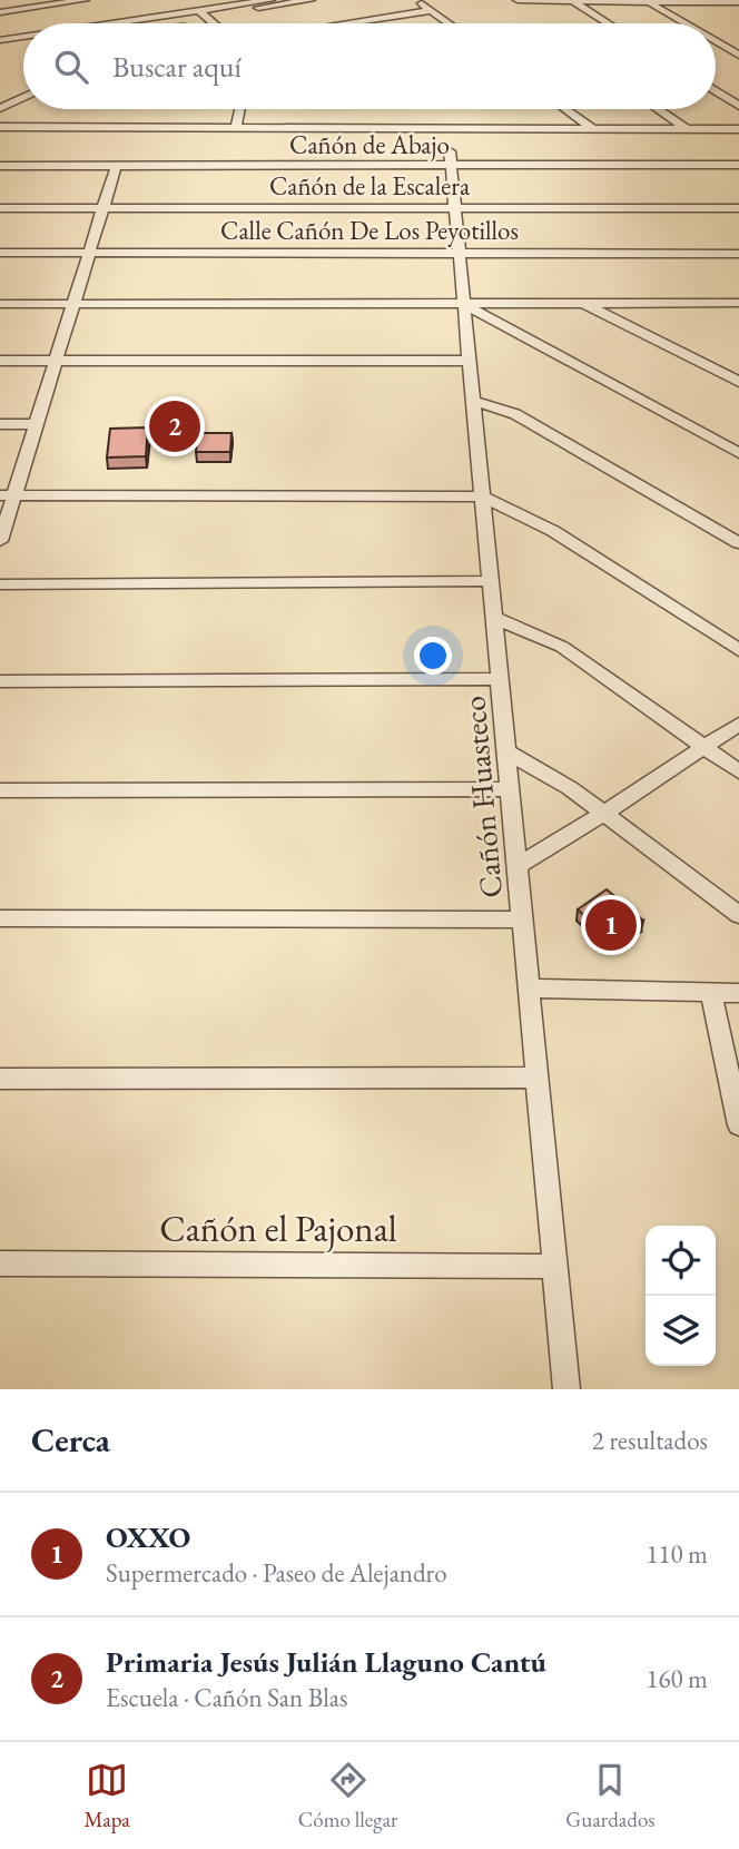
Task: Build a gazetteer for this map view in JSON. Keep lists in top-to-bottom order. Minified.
{"streets":{"street":["Cañón de Abajo","Cañón de la Escalera","Calle Cañón De Los Peyotillos","Cañón Huasteco","Cañón el Pajonal"]},"crossings":[["Cañón de Abajo","Cañón Huasteco"],["Cañón de la Escalera","Cañón Huasteco"],["Calle Cañón De Los Peyotillos","Cañón Huasteco"],["Cañón Huasteco","Cañón el Pajonal"]],"page":{"search":"Buscar aquí","pins":["2","1"],"heading":["Cerca","2 resultados"],"list":[{"mark":"1","name":"OXXO","note":"Supermercado · Paseo de Alejandro","value":"110 m"},{"mark":"2","name":"Primaria Jesús Julián Llaguno Cantú","note":"Escuela · Cañón San Blas","value":"160 m"}],"nav":["Mapa","Cómo llegar","Guardados"]}}
